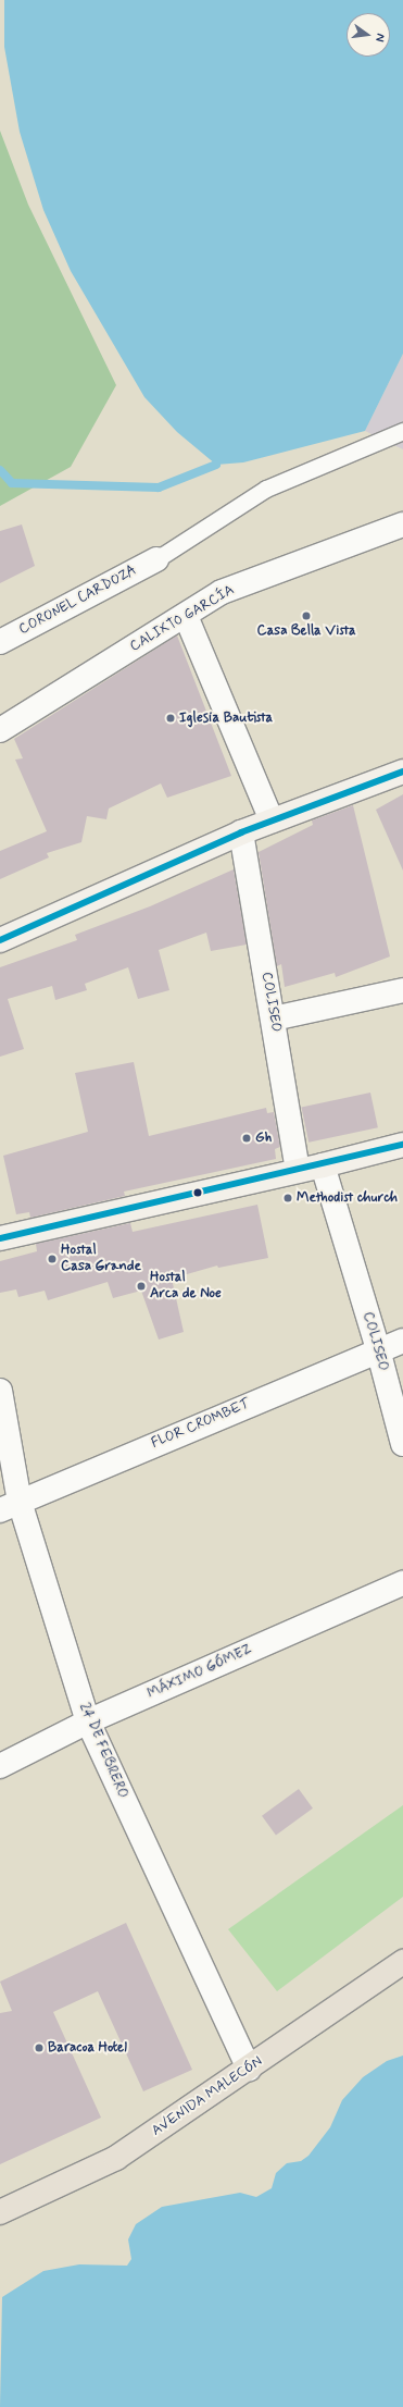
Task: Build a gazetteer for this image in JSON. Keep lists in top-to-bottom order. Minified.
{"streets":{"main road":["AVENIDA MALECÓN"],"street":["CORONEL CARDOZA","CALIXTO GARCÍA","COLISEO","FLOR CROMBET","MÁXIMO GÓMEZ","24 DE FEBRERO"]},"crossings":[["COLISEO","FLOR CROMBET"],["FLOR CROMBET","24 DE FEBRERO"],["MÁXIMO GÓMEZ","24 DE FEBRERO"],["24 DE FEBRERO","AVENIDA MALECÓN"]],"places":["Casa Bella Vista","Iglesia Bautista","Gh","Methodist church","Hostal Casa Grande","Hostal Arca de Noe","Baracoa Hotel"],"north":"right"}
